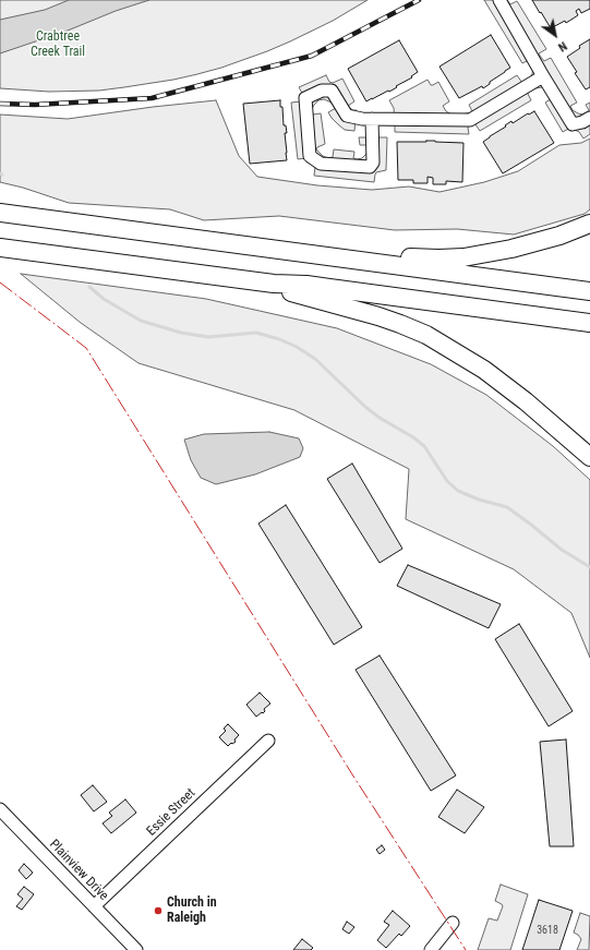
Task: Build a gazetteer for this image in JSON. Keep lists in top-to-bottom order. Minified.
{"streets":{"street":["Essie Street","Plainview Drive"]},"crossings":[["Essie Street","Plainview Drive"]],"parks":["Crabtree Creek Trail"],"places":["Church in Raleigh"],"house_numbers":["3618"],"north":"bottom right"}
